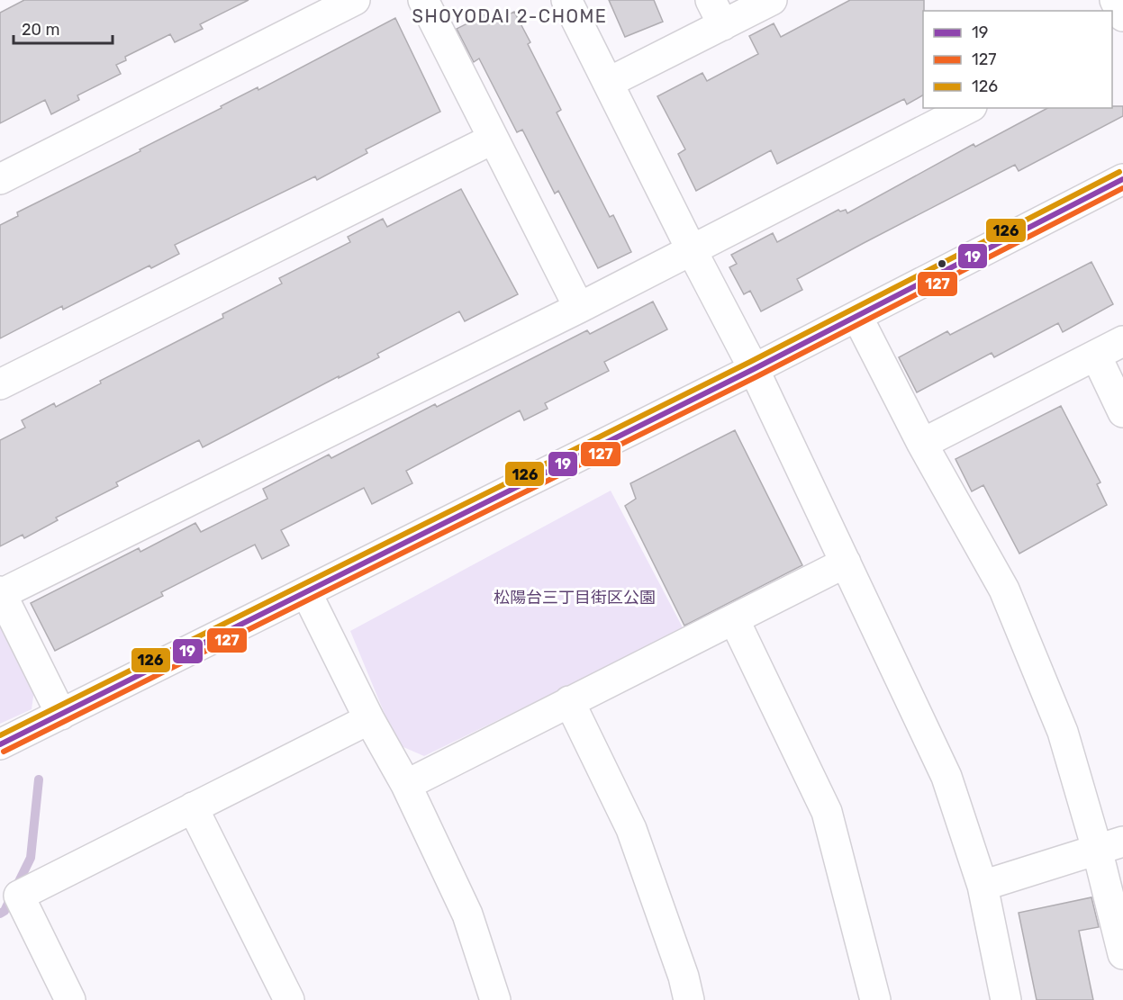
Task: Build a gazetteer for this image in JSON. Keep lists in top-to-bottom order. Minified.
{"districts":["SHOYODAI 2-CHOME"],"parks":["松陽台三丁目街区公園"],"lines":["transit line 126","transit line 19","transit line 127"],"legend":["19","127","126"],"scale_bar":"20 m"}
